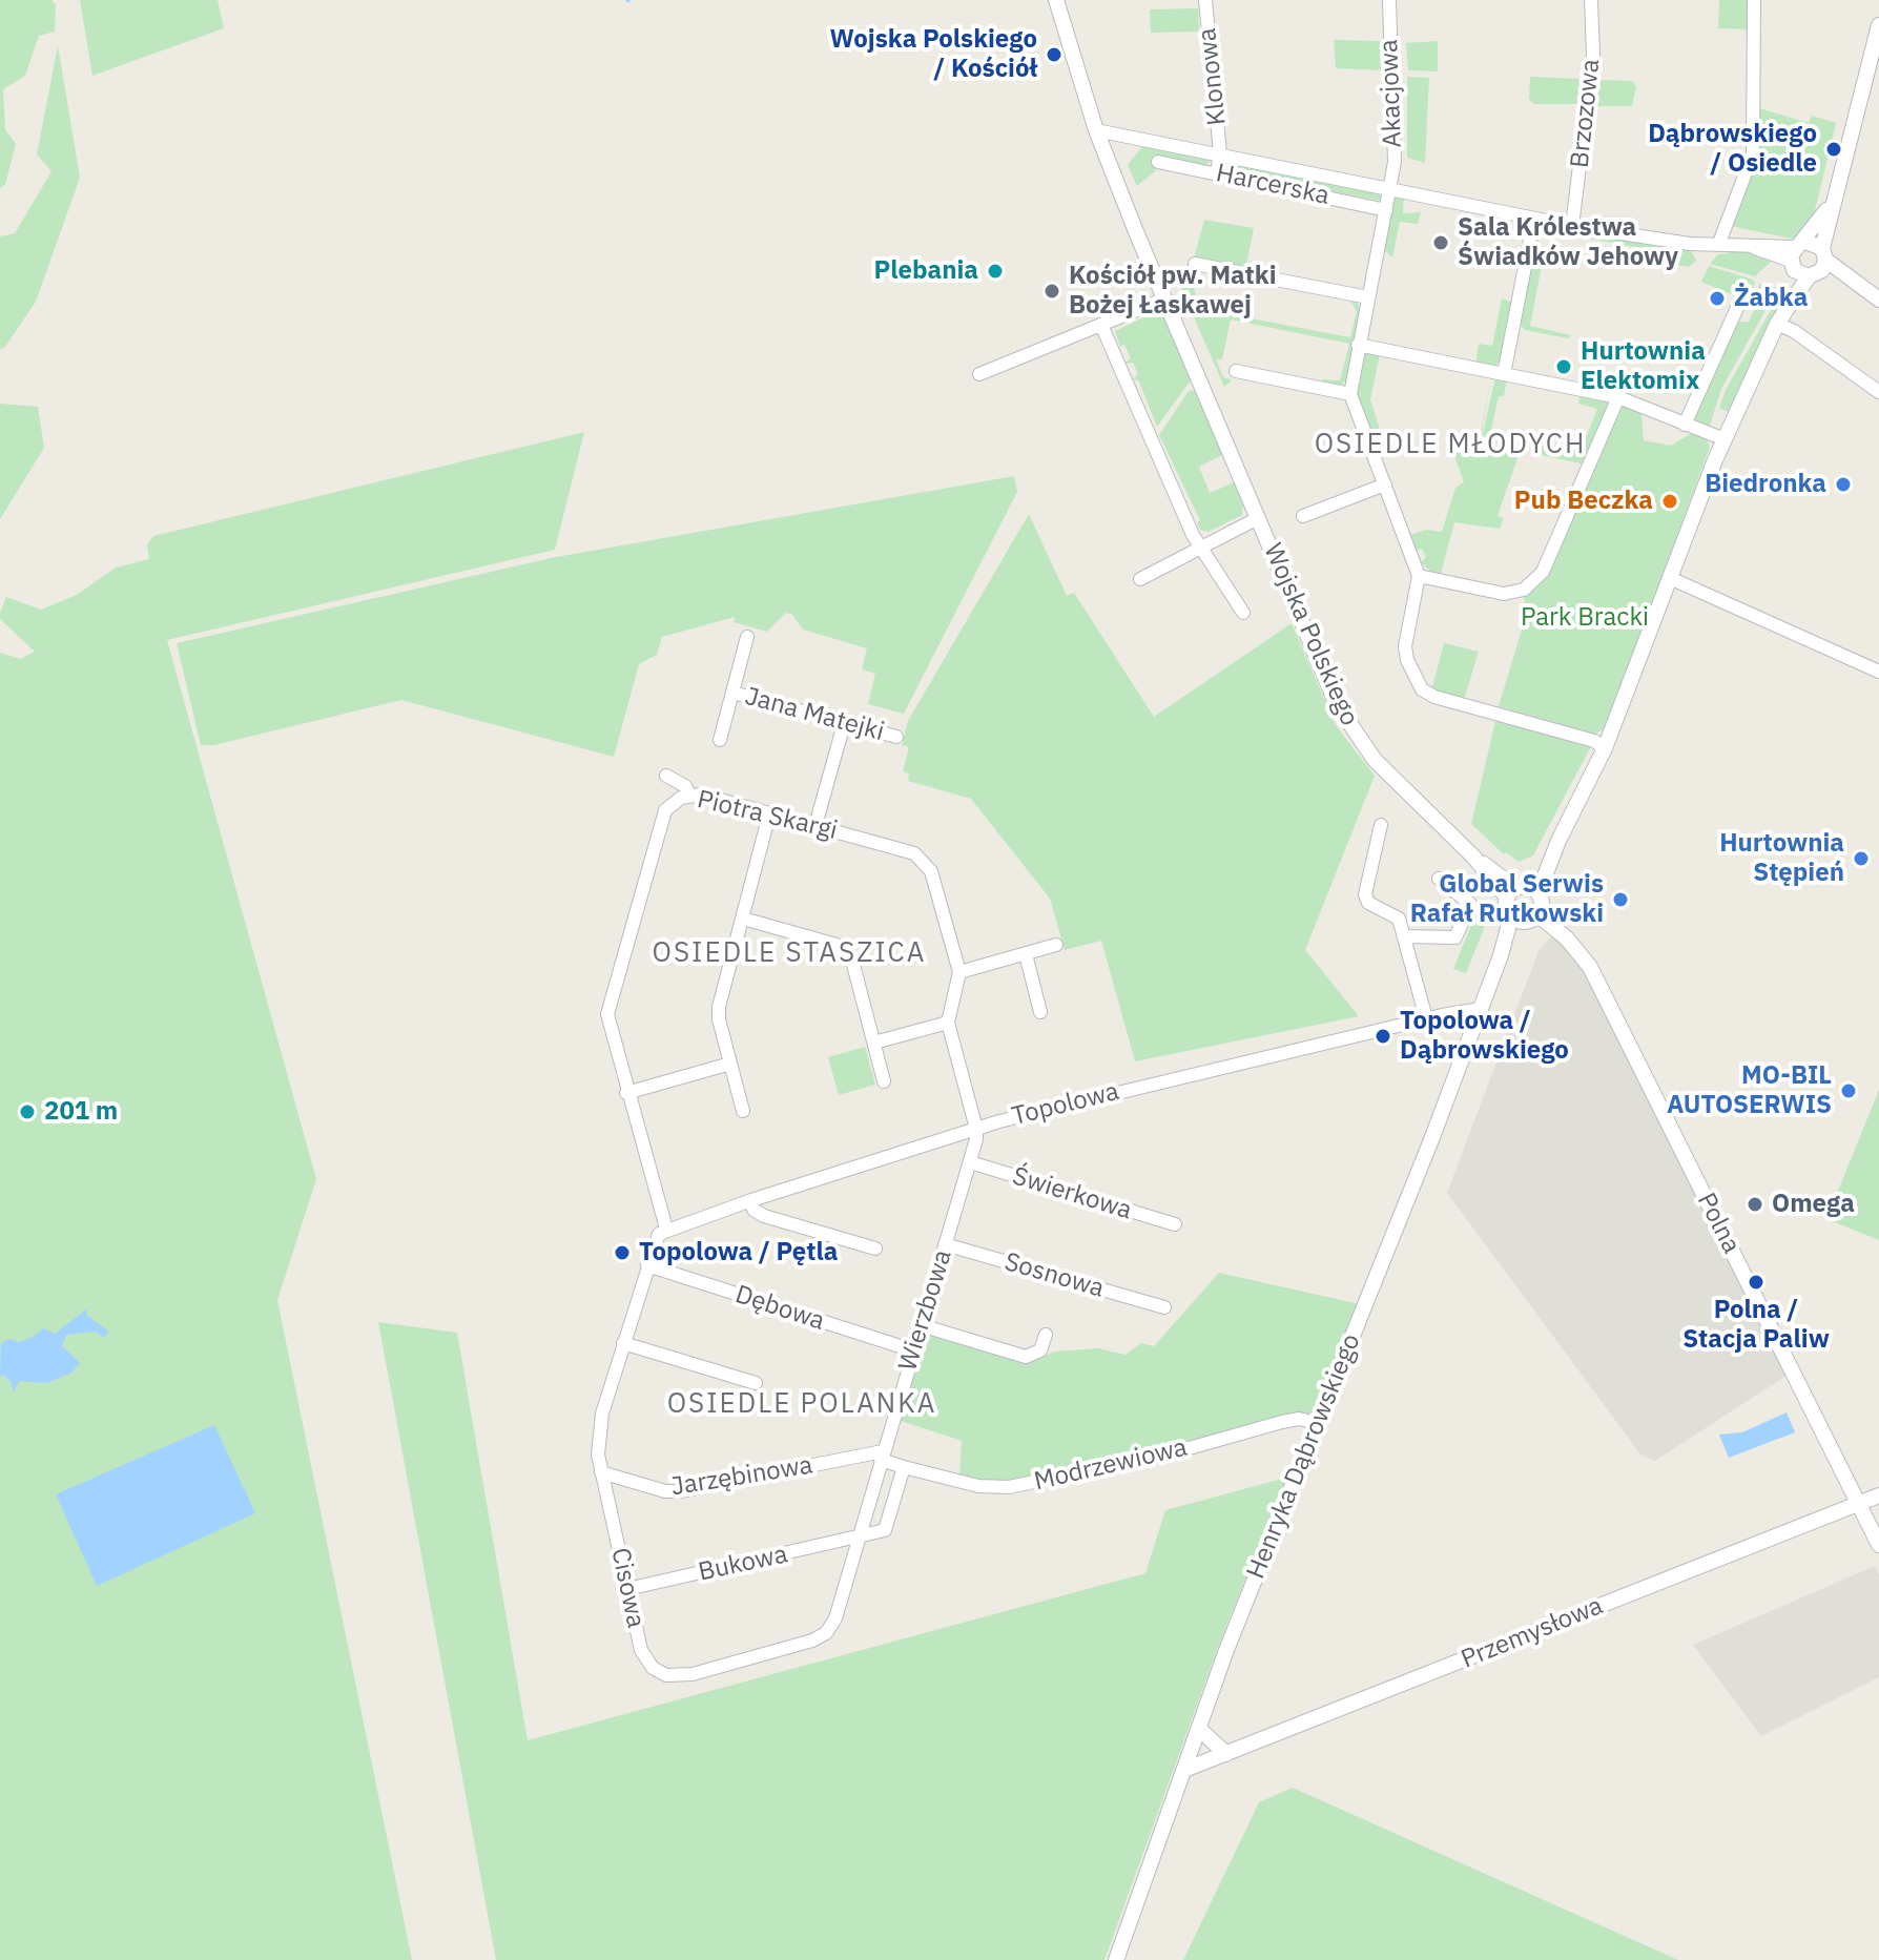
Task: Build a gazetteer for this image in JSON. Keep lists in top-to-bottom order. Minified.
{"streets":{"street":["Klonowa","Akacjowa","Brzozowa","Harcerska","Wojska Polskiego","Jana Matejki","Piotra Skargi","Topolowa","Świerkowa","Polna","Sosnowa","Dębowa","Wierzbowa","Henryka Dąbrowskiego","Modrzewiowa","Jarzębinowa","Bukowa","Cisowa","Przemysłowa"]},"crossings":[["Klonowa","Harcerska"],["Akacjowa","Harcerska"],["Piotra Skargi","Topolowa"],["Piotra Skargi","Wierzbowa"],["Piotra Skargi","Cisowa"],["Topolowa","Wierzbowa"],["Topolowa","Henryka Dąbrowskiego"],["Topolowa","Cisowa"],["Świerkowa","Wierzbowa"],["Polna","Przemysłowa"],["Sosnowa","Wierzbowa"],["Dębowa","Wierzbowa"],["Dębowa","Cisowa"],["Wierzbowa","Modrzewiowa"],["Wierzbowa","Jarzębinowa"],["Wierzbowa","Bukowa"],["Wierzbowa","Cisowa"],["Henryka Dąbrowskiego","Modrzewiowa"],["Henryka Dąbrowskiego","Przemysłowa"],["Modrzewiowa","Jarzębinowa"],["Jarzębinowa","Cisowa"],["Bukowa","Cisowa"]],"districts":["OSIEDLE MŁODYCH","OSIEDLE STASZICA","OSIEDLE POLANKA"],"parks":["Park Bracki"],"places":["Wojska Polskiego / Kościół","Dąbrowskiego / Osiedle","Sala Królestwa Świadków Jehowy","Plebania","Kościół pw. Matki Bożej Łaskawej","Żabka","Hurtownia Elektomix","Biedronka","Pub Beczka","Hurtownia Stępień","Global Serwis Rafał Rutkowski","Topolowa / Dąbrowskiego","MO-BIL AUTOSERWIS","201 m","Omega","Topolowa / Pętla","Polna / Stacja Paliw"]}
